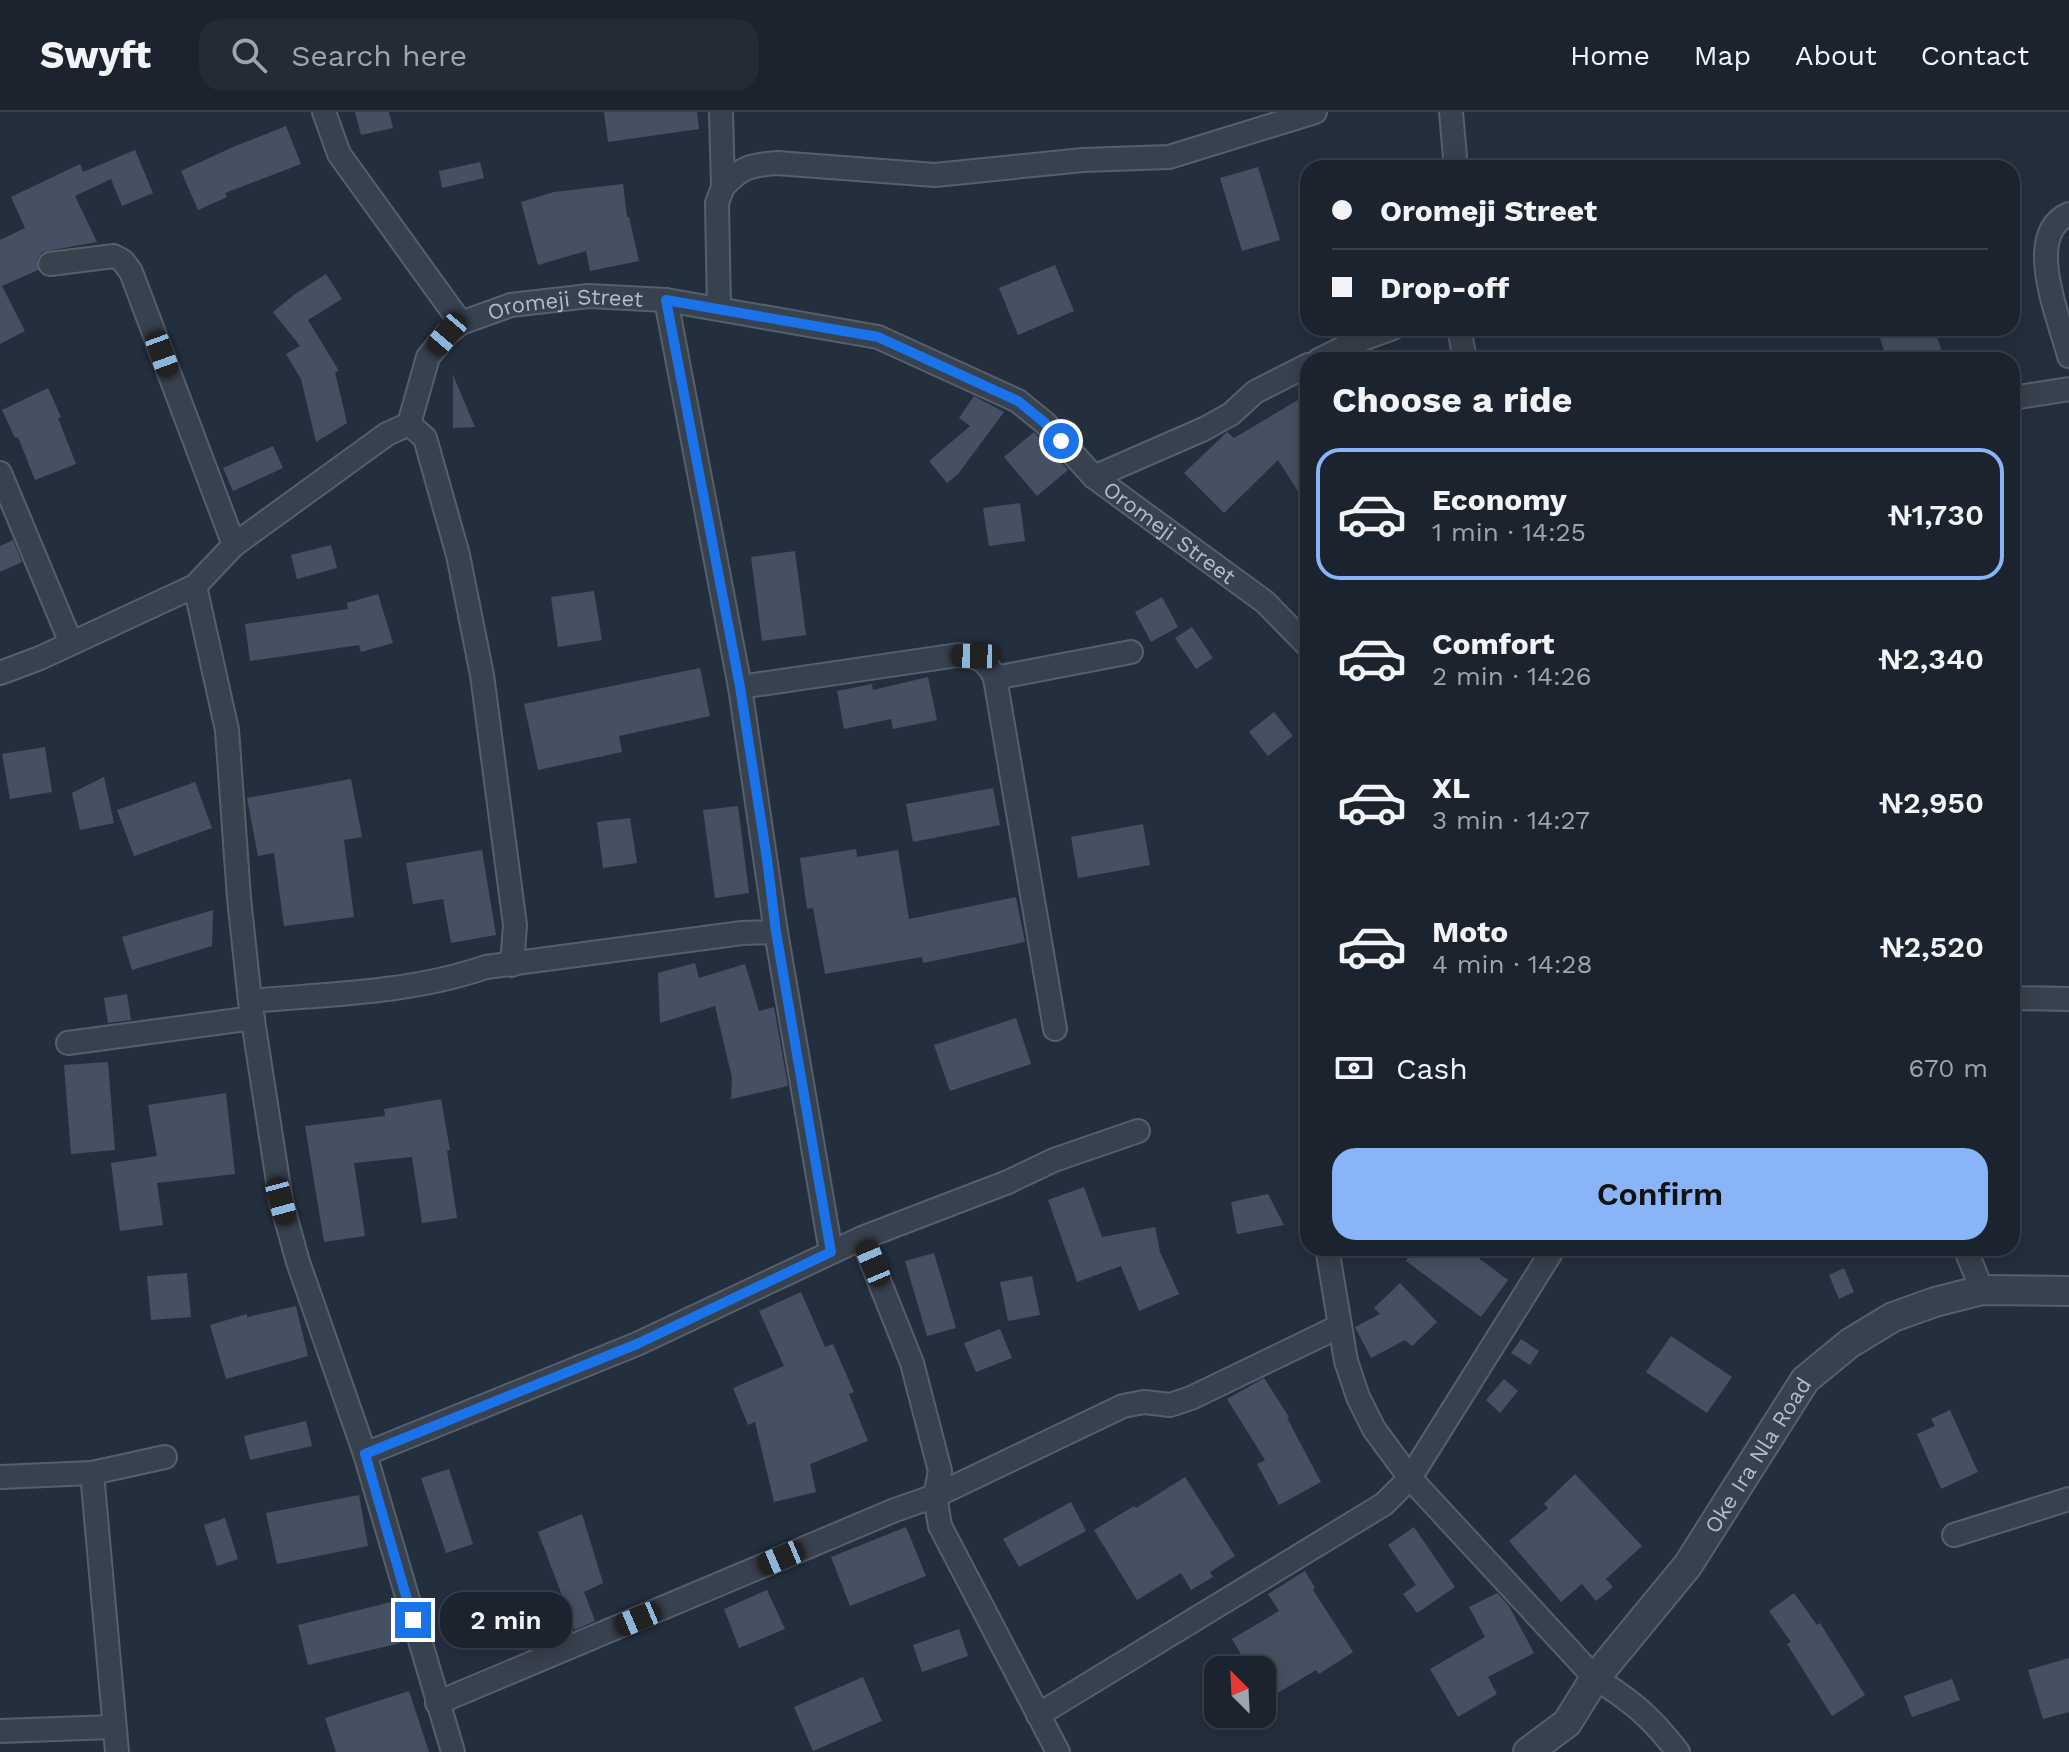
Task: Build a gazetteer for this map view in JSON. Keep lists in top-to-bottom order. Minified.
{"streets":{"street":["Oromeji Street","Oke Ira Nla Road"]},"north":"top left","page":{"header":"Swyft","search":"Search here","nav":["Home","Map","About","Contact"],"banner":["Oromeji Street","Drop-off"],"heading":"Choose a ride","list":[{"name":"Economy","note":"1 min · 14:25","value":"₦1,730"},{"name":"Comfort","note":"2 min · 14:26","value":"₦2,340"},{"name":"XL","note":"3 min · 14:27","value":"₦2,950"},{"name":"Moto","note":"4 min · 14:28","value":"₦2,520"}],"pay":["Cash","670 m"],"buttons":"Confirm","bubble":"2 min"}}
